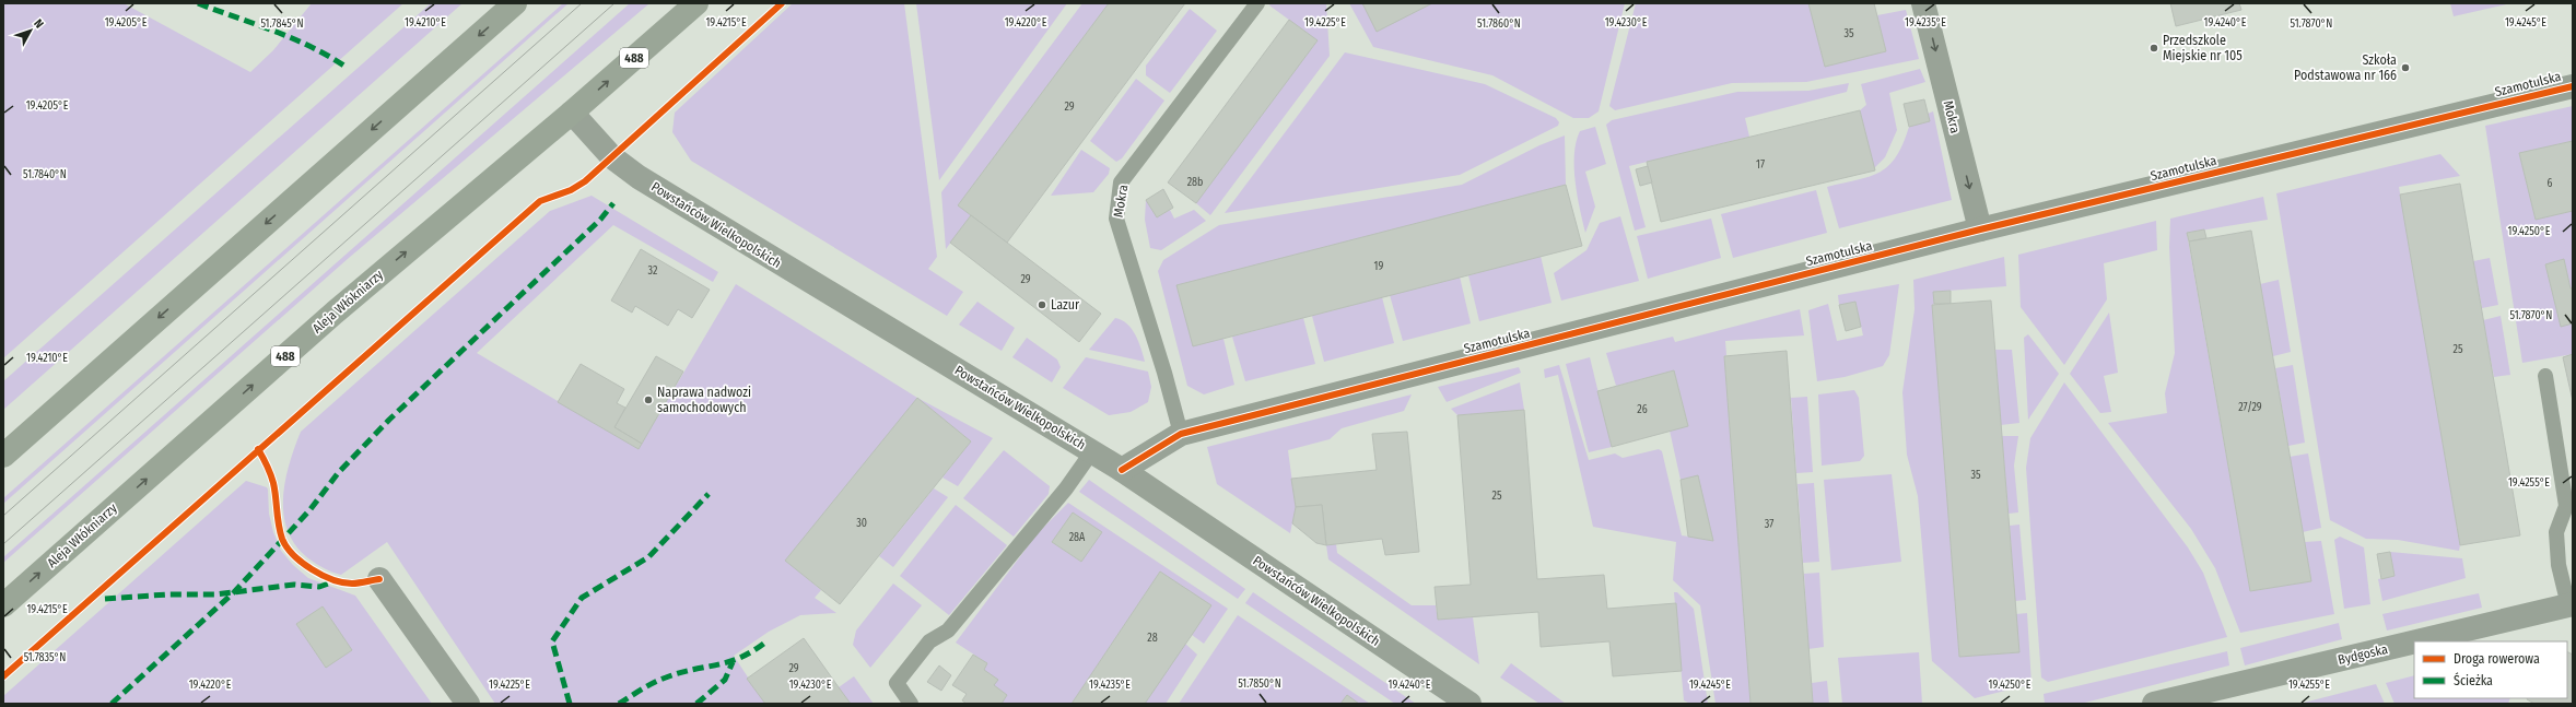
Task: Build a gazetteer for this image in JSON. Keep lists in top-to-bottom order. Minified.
{"streets":{"main road":["488","Aleja Włókniarzy"],"street":["Szamotulska","Mokra","Powstańców Wielkopolskich","Bydgoska"]},"crossings":[["Szamotulska","Mokra"],["Szamotulska","Powstańców Wielkopolskich"],["Powstańców Wielkopolskich","Aleja Włókniarzy"]],"places":["Przedszkole Miejskie nr 105","Szkoła Podstawowa nr 166","Lazur","Naprawa nadwozi samochodowych"],"house_numbers":["35","29","17","28b","6","19","32","29","25","27/29","26","35","25","30","37","28A","28","29"],"legend":["Droga rowerowa","Ścieżka"],"north":"top right","coordinates":["19.4240°E","19.4205°E","19.4215°E","19.4220°E","19.4225°E","19.4230°E","19.4235°E","19.4210°E","19.4245°E","51.7845°N","51.7860°N","51.7870°N","51.7840°N","19.4250°E","19.4255°E","51.7835°N","51.7850°N"]}
